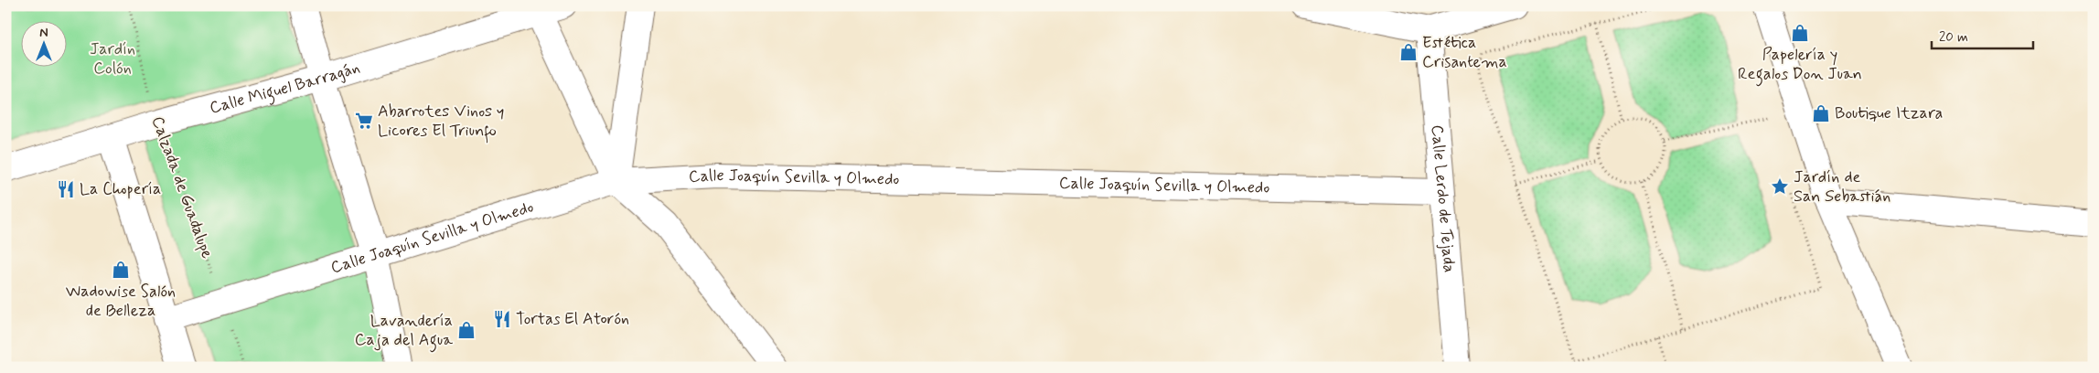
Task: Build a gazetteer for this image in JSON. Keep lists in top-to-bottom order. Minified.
{"streets":{"street":["Calle Miguel Barragán","Calle Joaquín Sevilla y Olmedo","Calle Lerdo de Tejada"],"path":["Calzada de Guadalupe"]},"crossings":[["Calle Miguel Barragán","Calzada de Guadalupe"],["Calle Joaquín Sevilla y Olmedo","Calzada de Guadalupe"],["Calle Joaquín Sevilla y Olmedo","Calle Lerdo de Tejada"]],"parks":["Jardín Colón"],"places":{"shop":["Papelería y Regalos Don Juan","Estética Crisantema","Boutique Itzara","Wadowise Salón de Belleza","Lavandería Caja del Agua"],"supermarket":["Abarrotes Vinos y Licores El Triunfo"],"place":["Jardín de San Sebastián"],"restaurant":["La Chopería","Tortas El Atorón"]},"scale_bar":"20 m","north":"top"}
